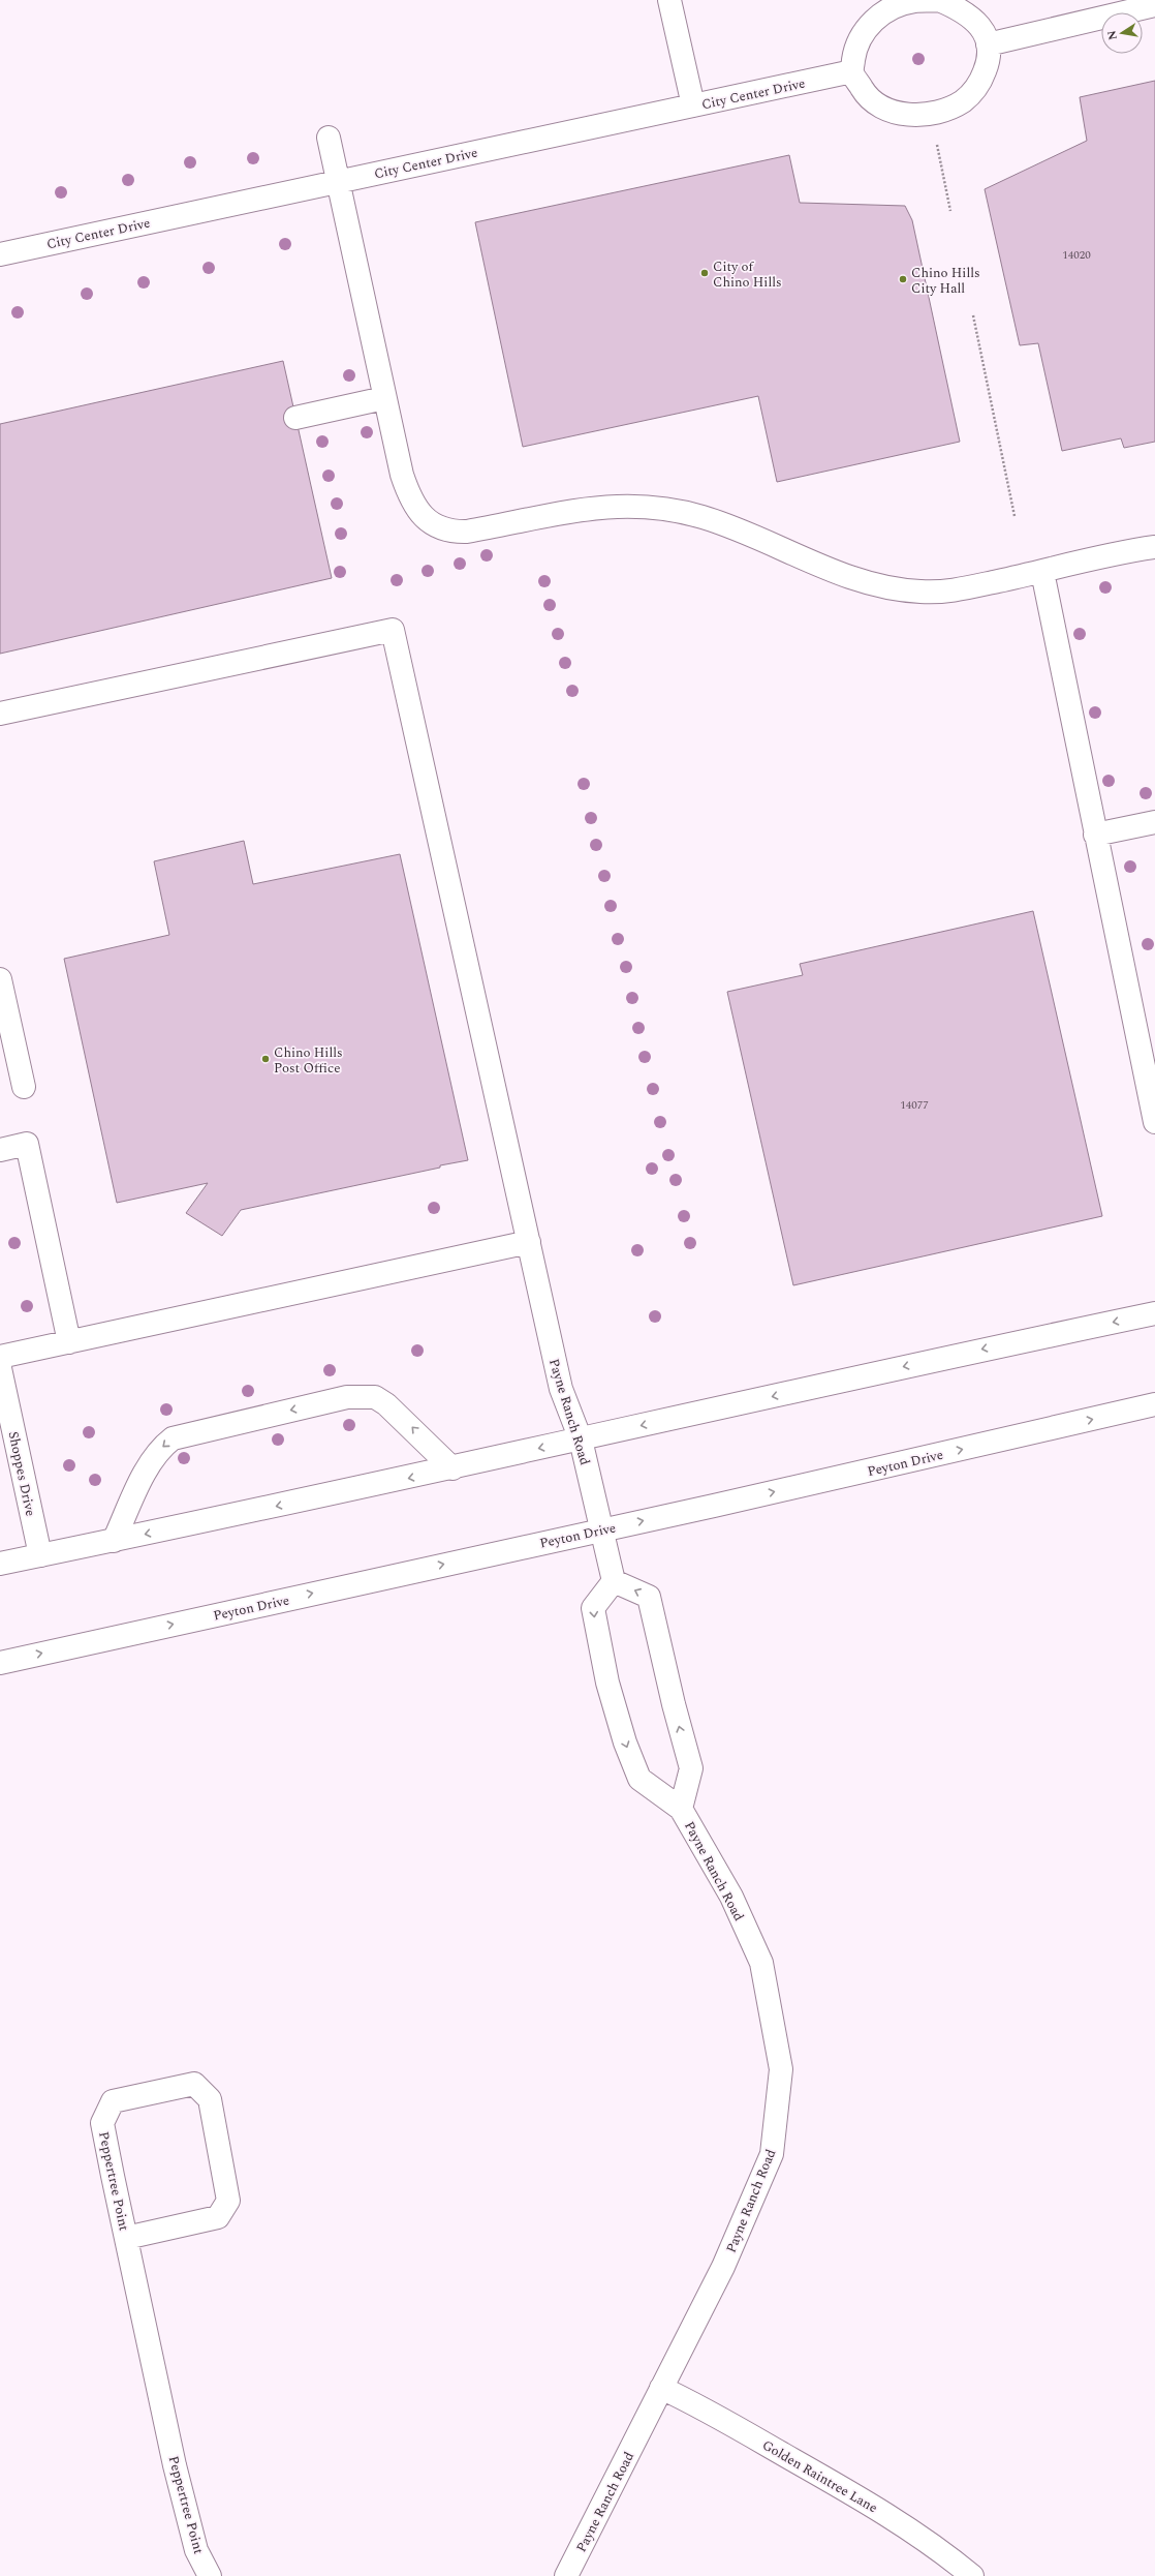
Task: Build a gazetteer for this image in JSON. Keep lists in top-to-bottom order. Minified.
{"streets":{"street":["City Center Drive","Payne Ranch Road","Peyton Drive","Shoppes Drive","Peppertree Point","Golden Raintree Lane"]},"crossings":[["Payne Ranch Road","Peyton Drive"],["Payne Ranch Road","Golden Raintree Lane"]],"places":["City of Chino Hills","Chino Hills City Hall","Chino Hills Post Office"],"house_numbers":["14020","14077"],"north":"left"}
